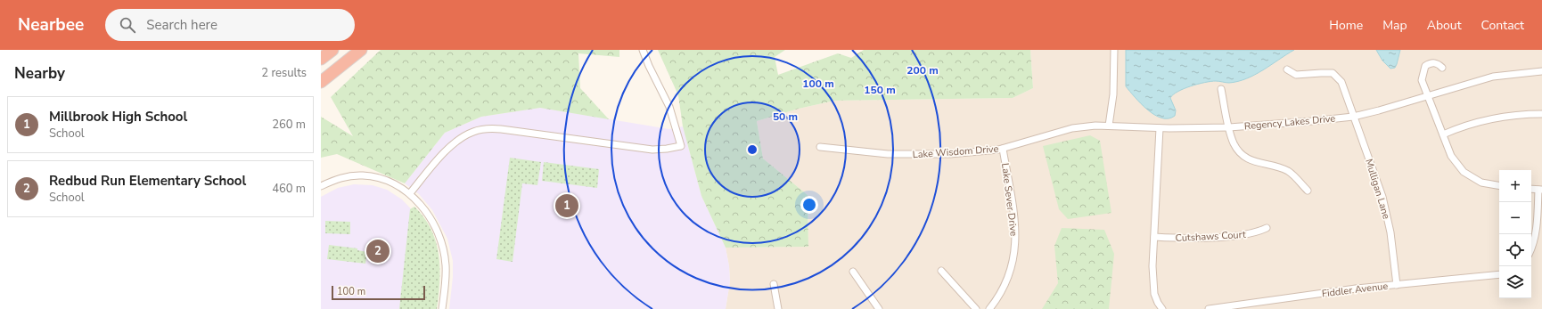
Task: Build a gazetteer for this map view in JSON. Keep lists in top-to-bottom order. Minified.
{"streets":{"street":["Regency Lakes Drive","Lake Wisdom Drive","Mulligan Lane","Lake Sever Drive","Cutshaws Court","Fiddler Avenue"]},"crossings":[["Regency Lakes Drive","Lake Wisdom Drive"],["Regency Lakes Drive","Mulligan Lane"],["Lake Wisdom Drive","Lake Sever Drive"],["Mulligan Lane","Fiddler Avenue"]],"scale_bar":"100 m","page":{"header":"Nearbee","search":"Search here","nav":["Home","Map","About","Contact"],"heading":["Nearby","2 results"],"list":[{"mark":"1","name":"Millbrook High School","note":"School","value":"260 m"},{"mark":"2","name":"Redbud Run Elementary School","note":"School","value":"460 m"}],"map_buttons":["+","−"],"pins":["1","2"],"scale":"100 m"},"rings":["200 m","100 m","150 m","50 m"]}
